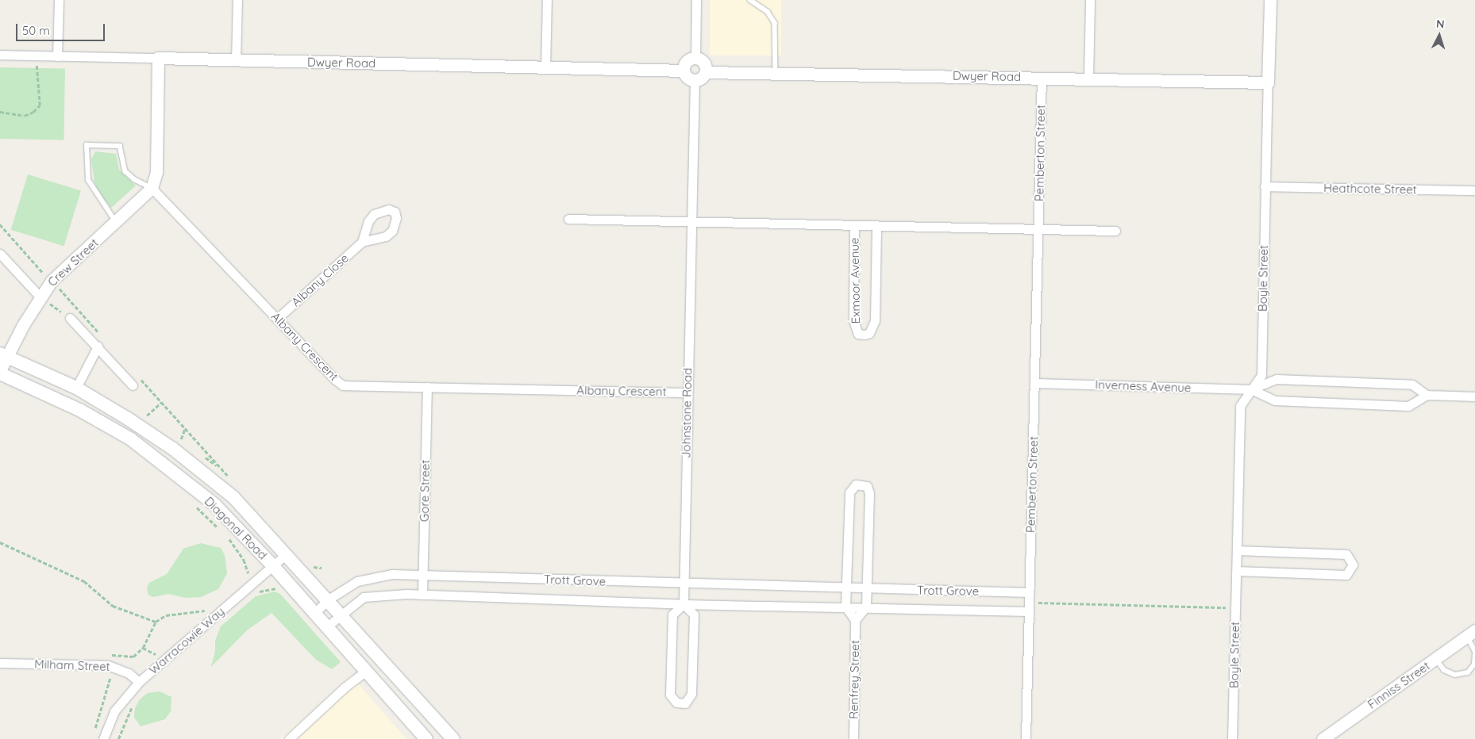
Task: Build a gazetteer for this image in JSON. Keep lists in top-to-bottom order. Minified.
{"streets":{"main road":["Diagonal Road"],"street":["Dwyer Road","Pemberton Street","Heathcote Street","Crew Street","Boyle Street","Albany Close","Exmoor Avenue","Albany Crescent","Inverness Avenue","Johnstone Road","Gore Street","Trott Grove","Warracowie Way","Milham Street","Renfrey Street","Finniss Street"]},"crossings":[["Dwyer Road","Pemberton Street"],["Dwyer Road","Boyle Street"],["Dwyer Road","Johnstone Road"],["Pemberton Street","Exmoor Avenue"],["Pemberton Street","Inverness Avenue"],["Pemberton Street","Trott Grove"],["Heathcote Street","Boyle Street"],["Crew Street","Albany Crescent"],["Crew Street","Diagonal Road"],["Boyle Street","Inverness Avenue"],["Albany Close","Albany Crescent"],["Exmoor Avenue","Johnstone Road"],["Albany Crescent","Johnstone Road"],["Albany Crescent","Gore Street"],["Johnstone Road","Trott Grove"],["Gore Street","Trott Grove"],["Diagonal Road","Trott Grove"],["Diagonal Road","Warracowie Way"],["Warracowie Way","Milham Street"]],"scale_bar":"50 m","north":"top"}
